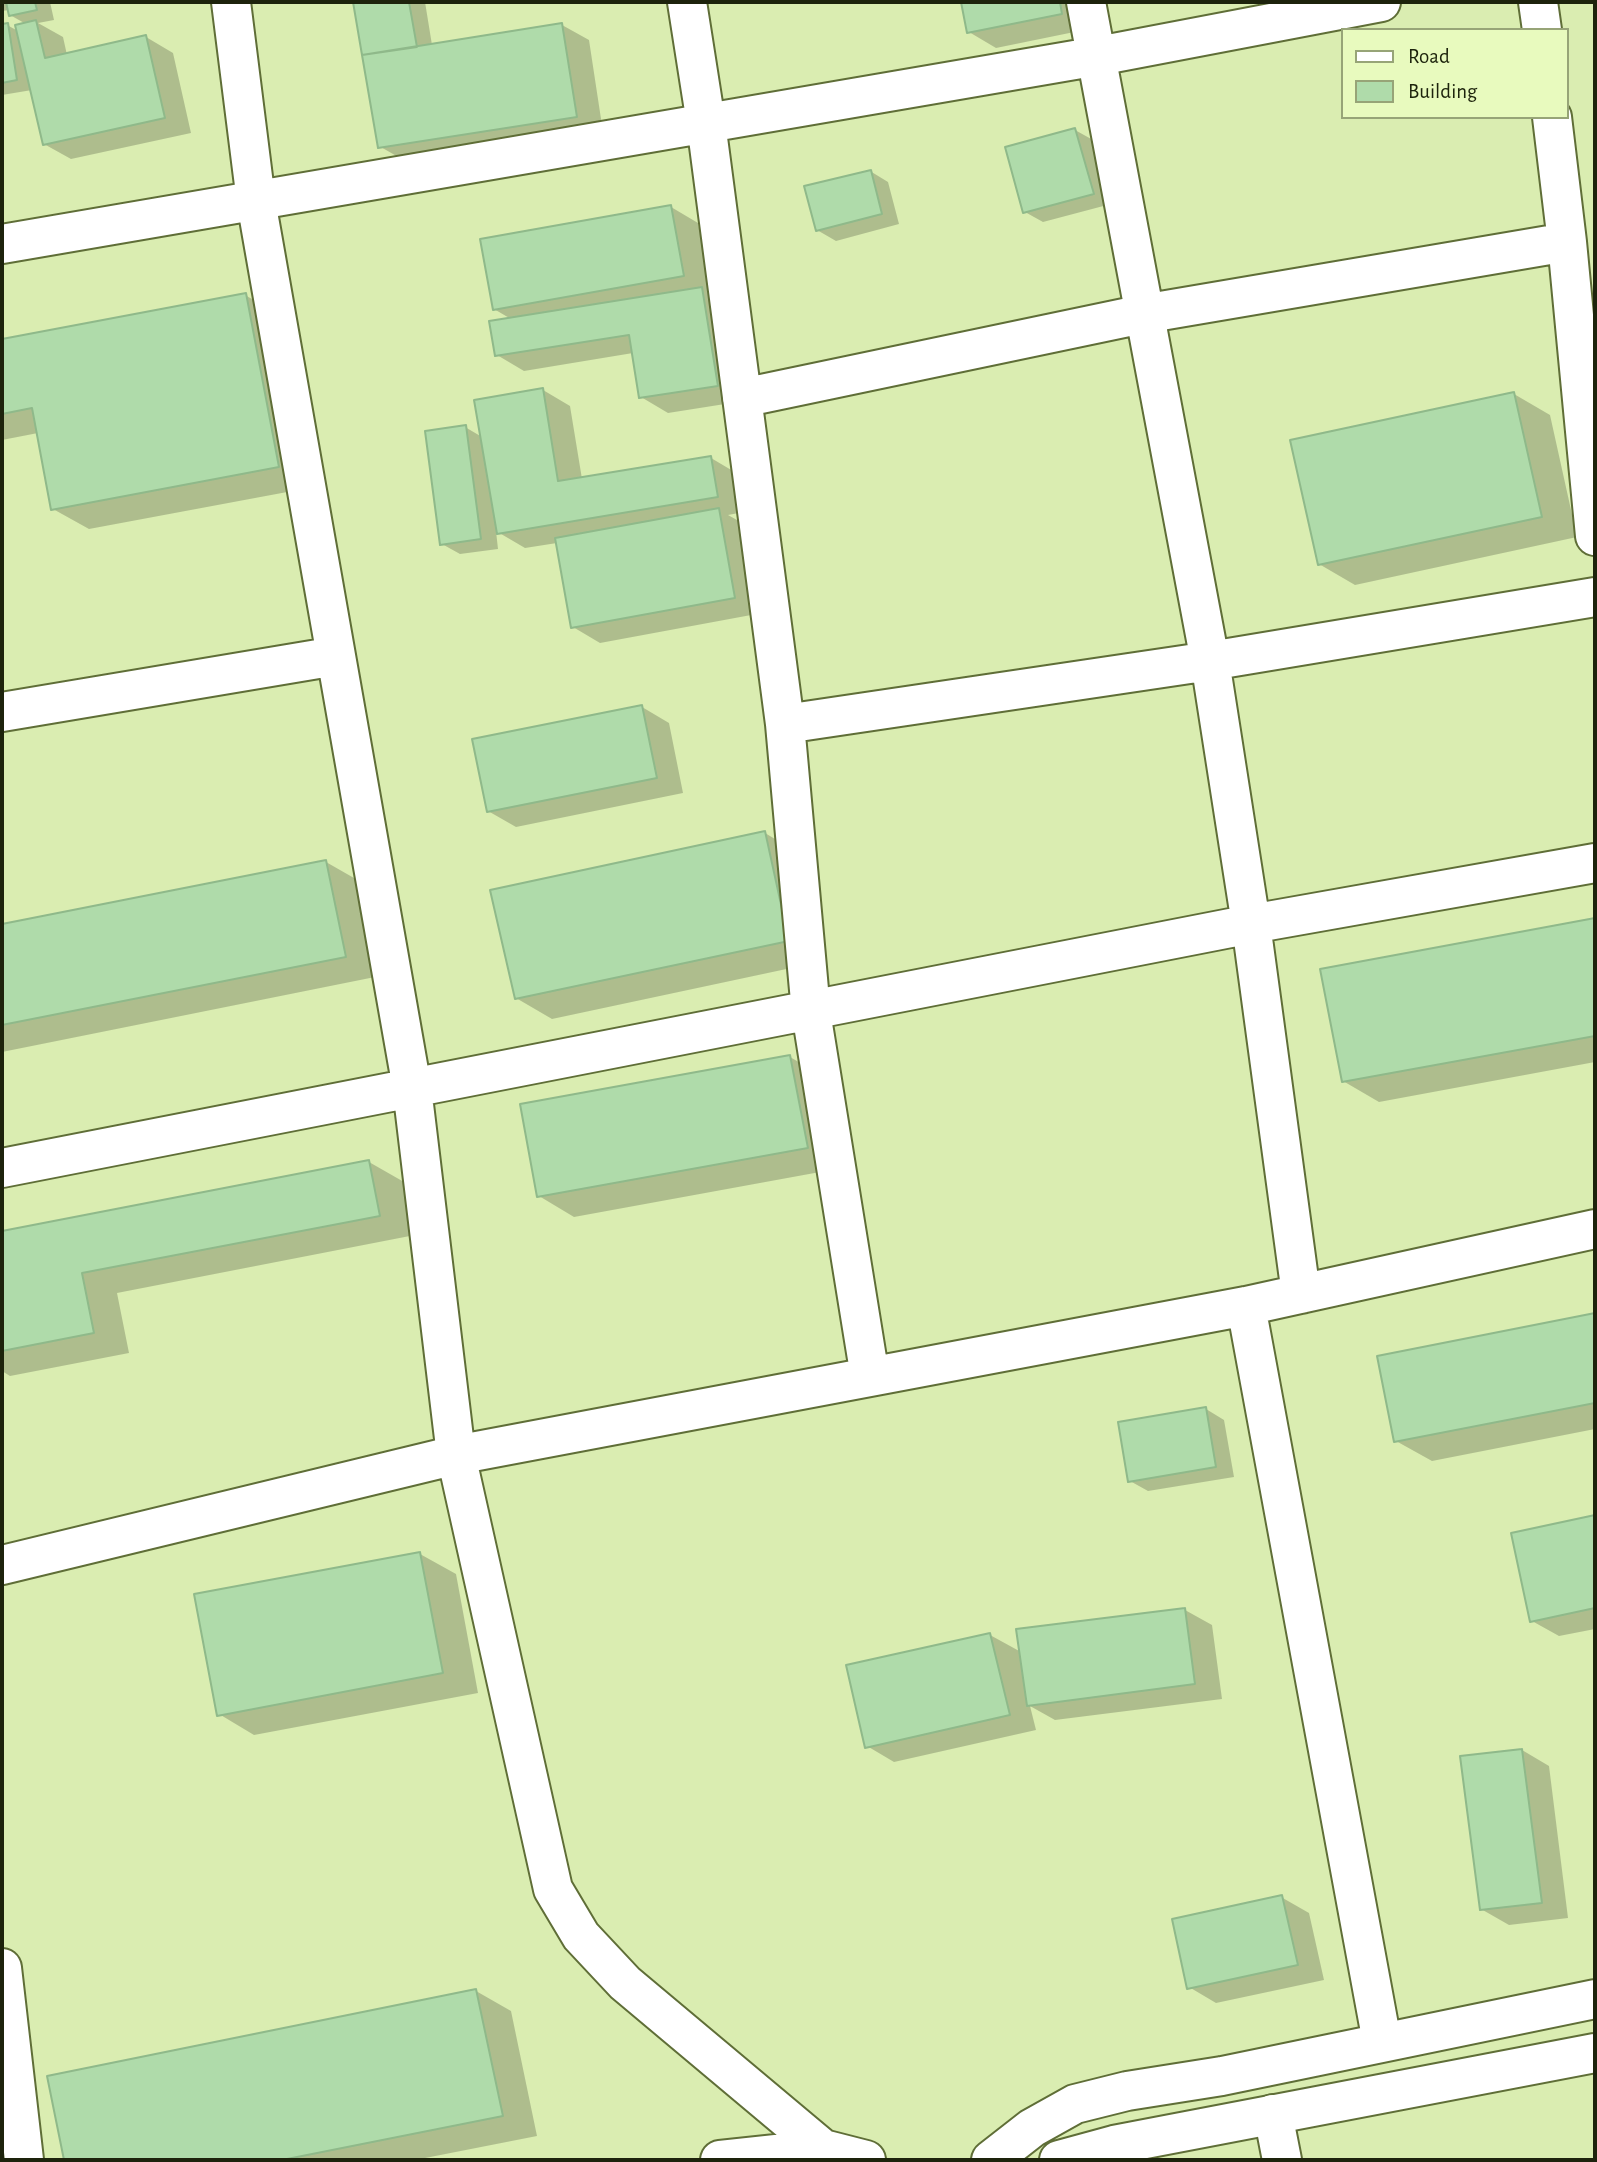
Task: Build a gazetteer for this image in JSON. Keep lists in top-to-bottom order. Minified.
{"legend":["Road","Building"]}
